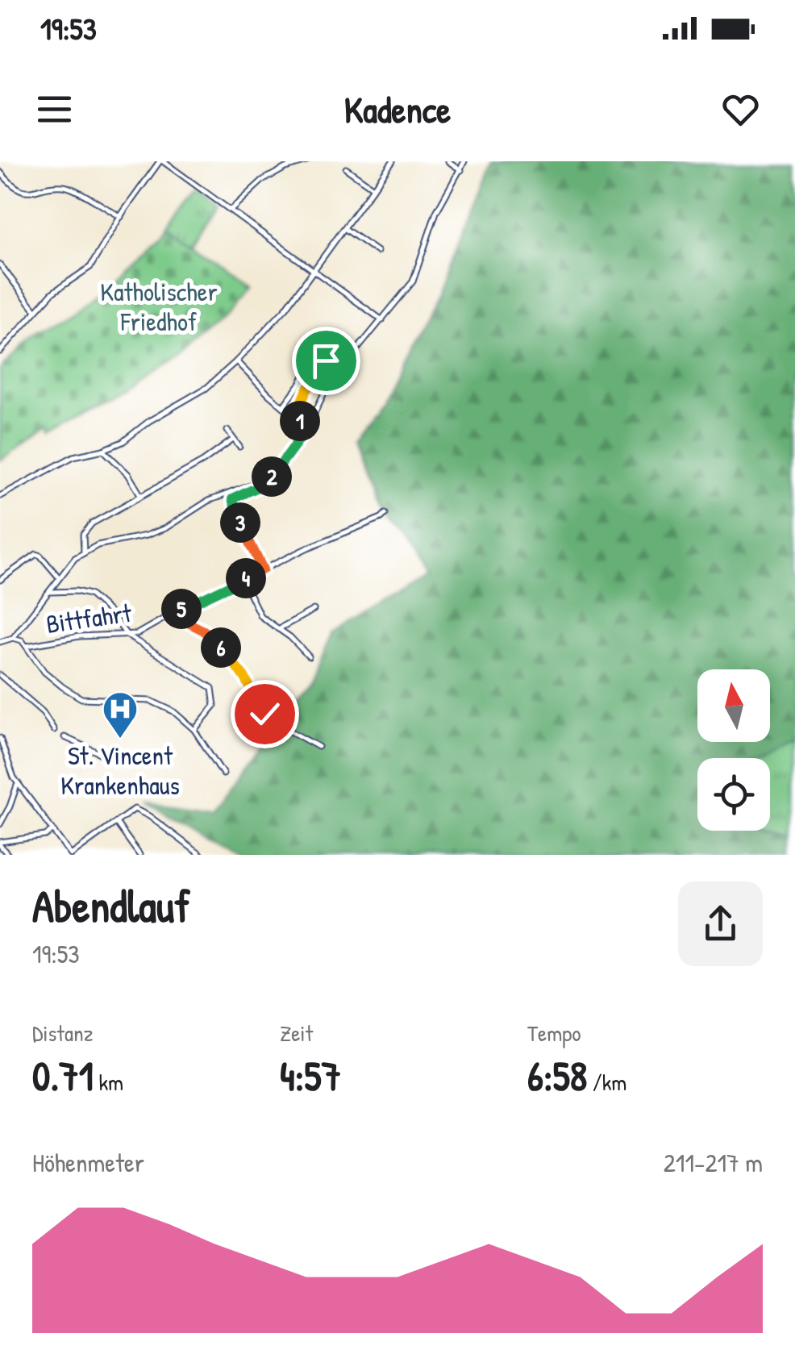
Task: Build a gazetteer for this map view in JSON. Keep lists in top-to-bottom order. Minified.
{"streets":{"street":["Bittfahrt"]},"parks":["Katholischer Friedhof"],"places":{"hospital":["St. Vincent Krankenhaus"]},"north":"top","page":{"status":"19:53","header":"Kadence","pins":["1","2","3","4","5","6"],"heading":["Abendlauf","19:53"],"stats":[["Distanz","0.71 km"],["Zeit","4:57"],["Tempo","6:58 /km"]],"chart":["Höhenmeter","211–217 m"]}}
